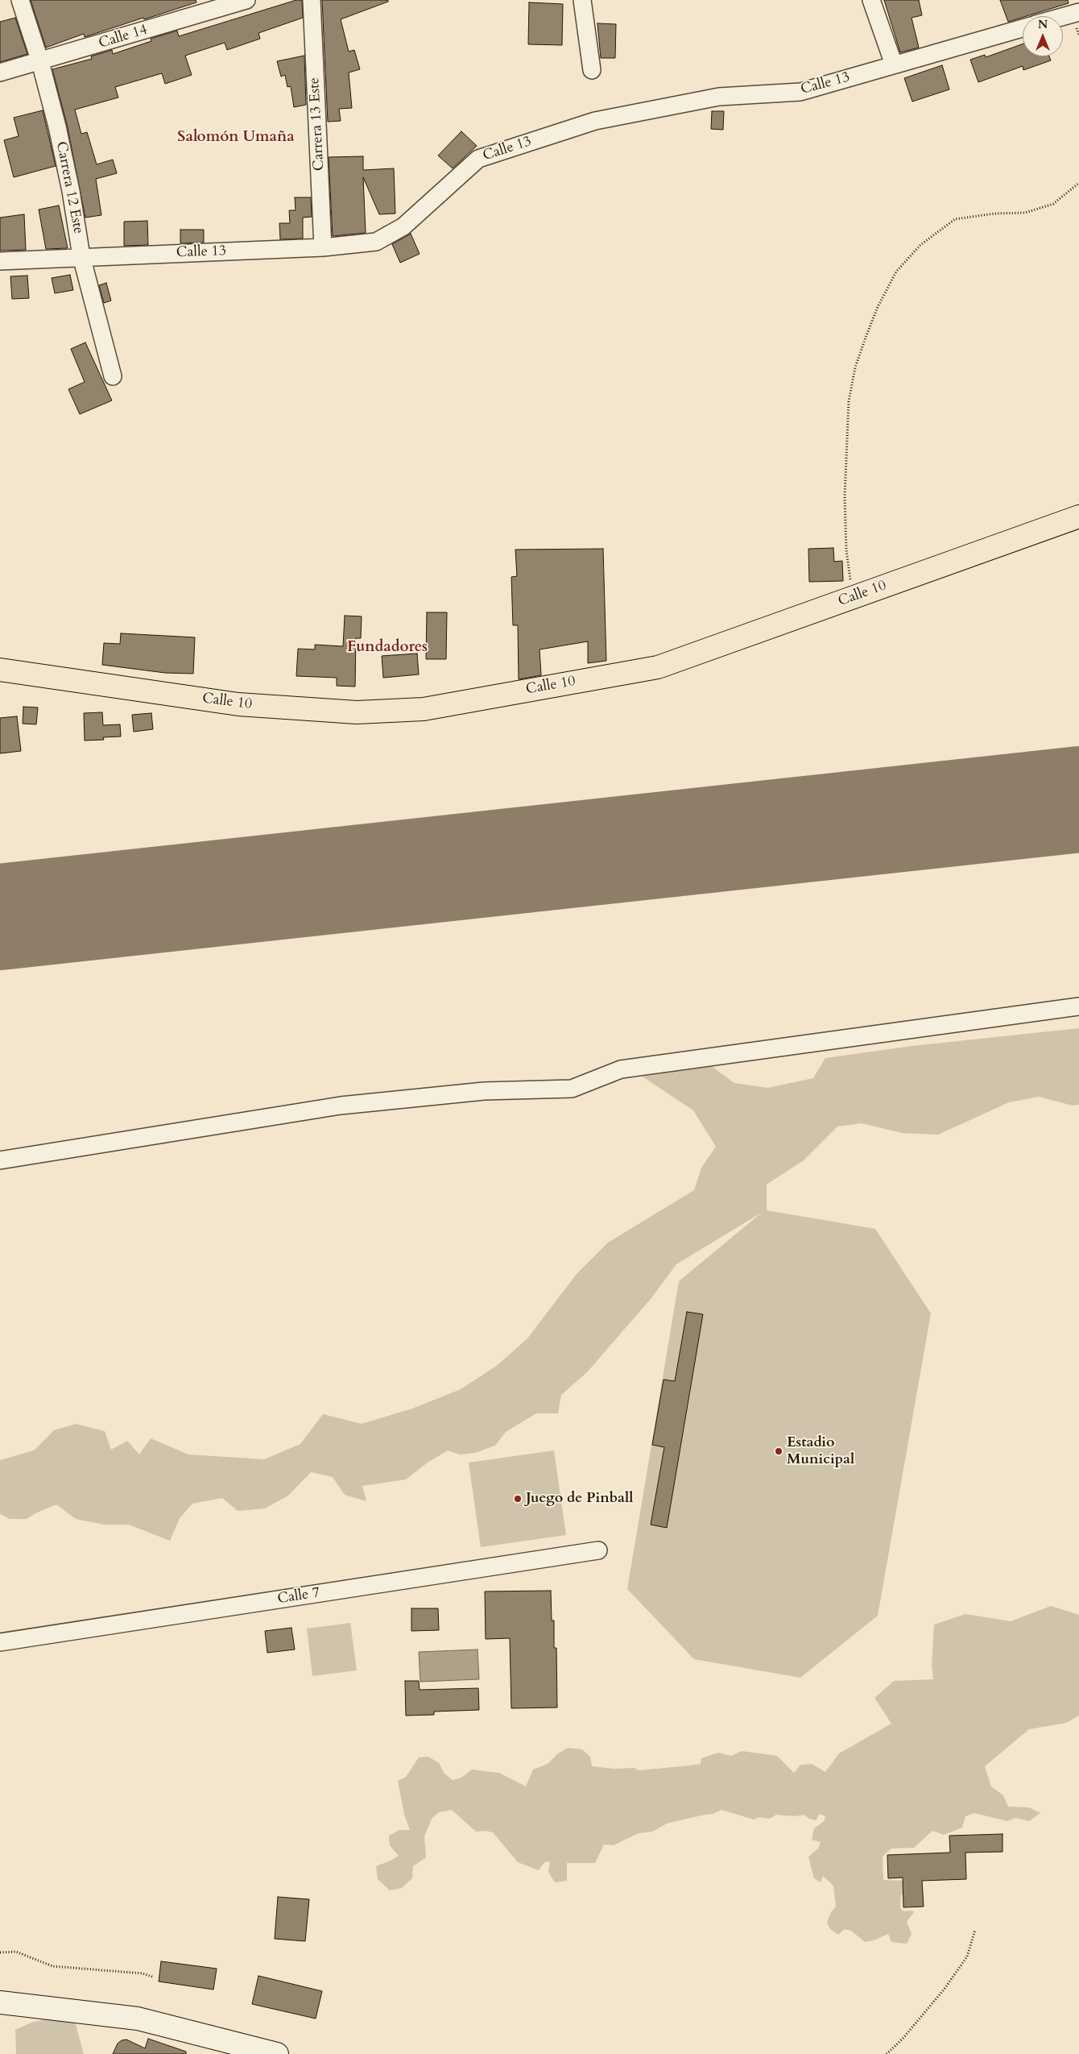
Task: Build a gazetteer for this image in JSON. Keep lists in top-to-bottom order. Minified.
{"streets":{"main road":["Calle 10"],"street":["Calle 14","Calle 13","Carrera 13 Este","Carrera 12 Este","Calle 7"]},"crossings":[["Calle 14","Carrera 12 Este"],["Calle 13","Carrera 13 Este"],["Calle 13","Carrera 12 Este"]],"districts":["Salomón Umaña","Fundadores"],"places":["Estadio Municipal","Juego de Pinball"],"north":"top"}
